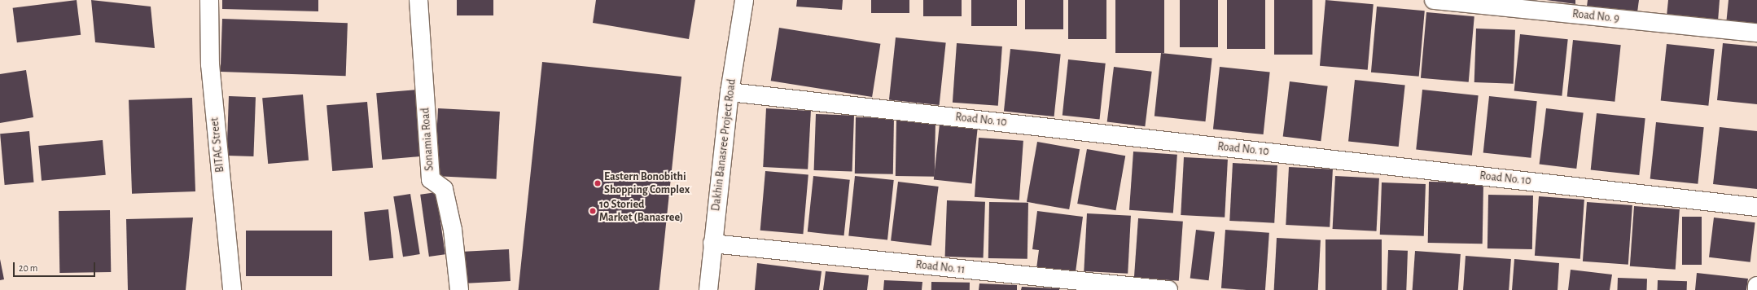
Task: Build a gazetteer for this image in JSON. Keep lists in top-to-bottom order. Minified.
{"streets":{"street":["Road No. 9","Road No. 10","Sonamia Road","BITAC Street","Dakhin Banasree Project Road","Road No. 11"]},"crossings":[["Road No. 10","Dakhin Banasree Project Road"],["Dakhin Banasree Project Road","Road No. 11"]],"places":["Eastern Bonobithi Shopping Complex","10 Storied Market (Banasree)"],"scale_bar":"20 m"}
